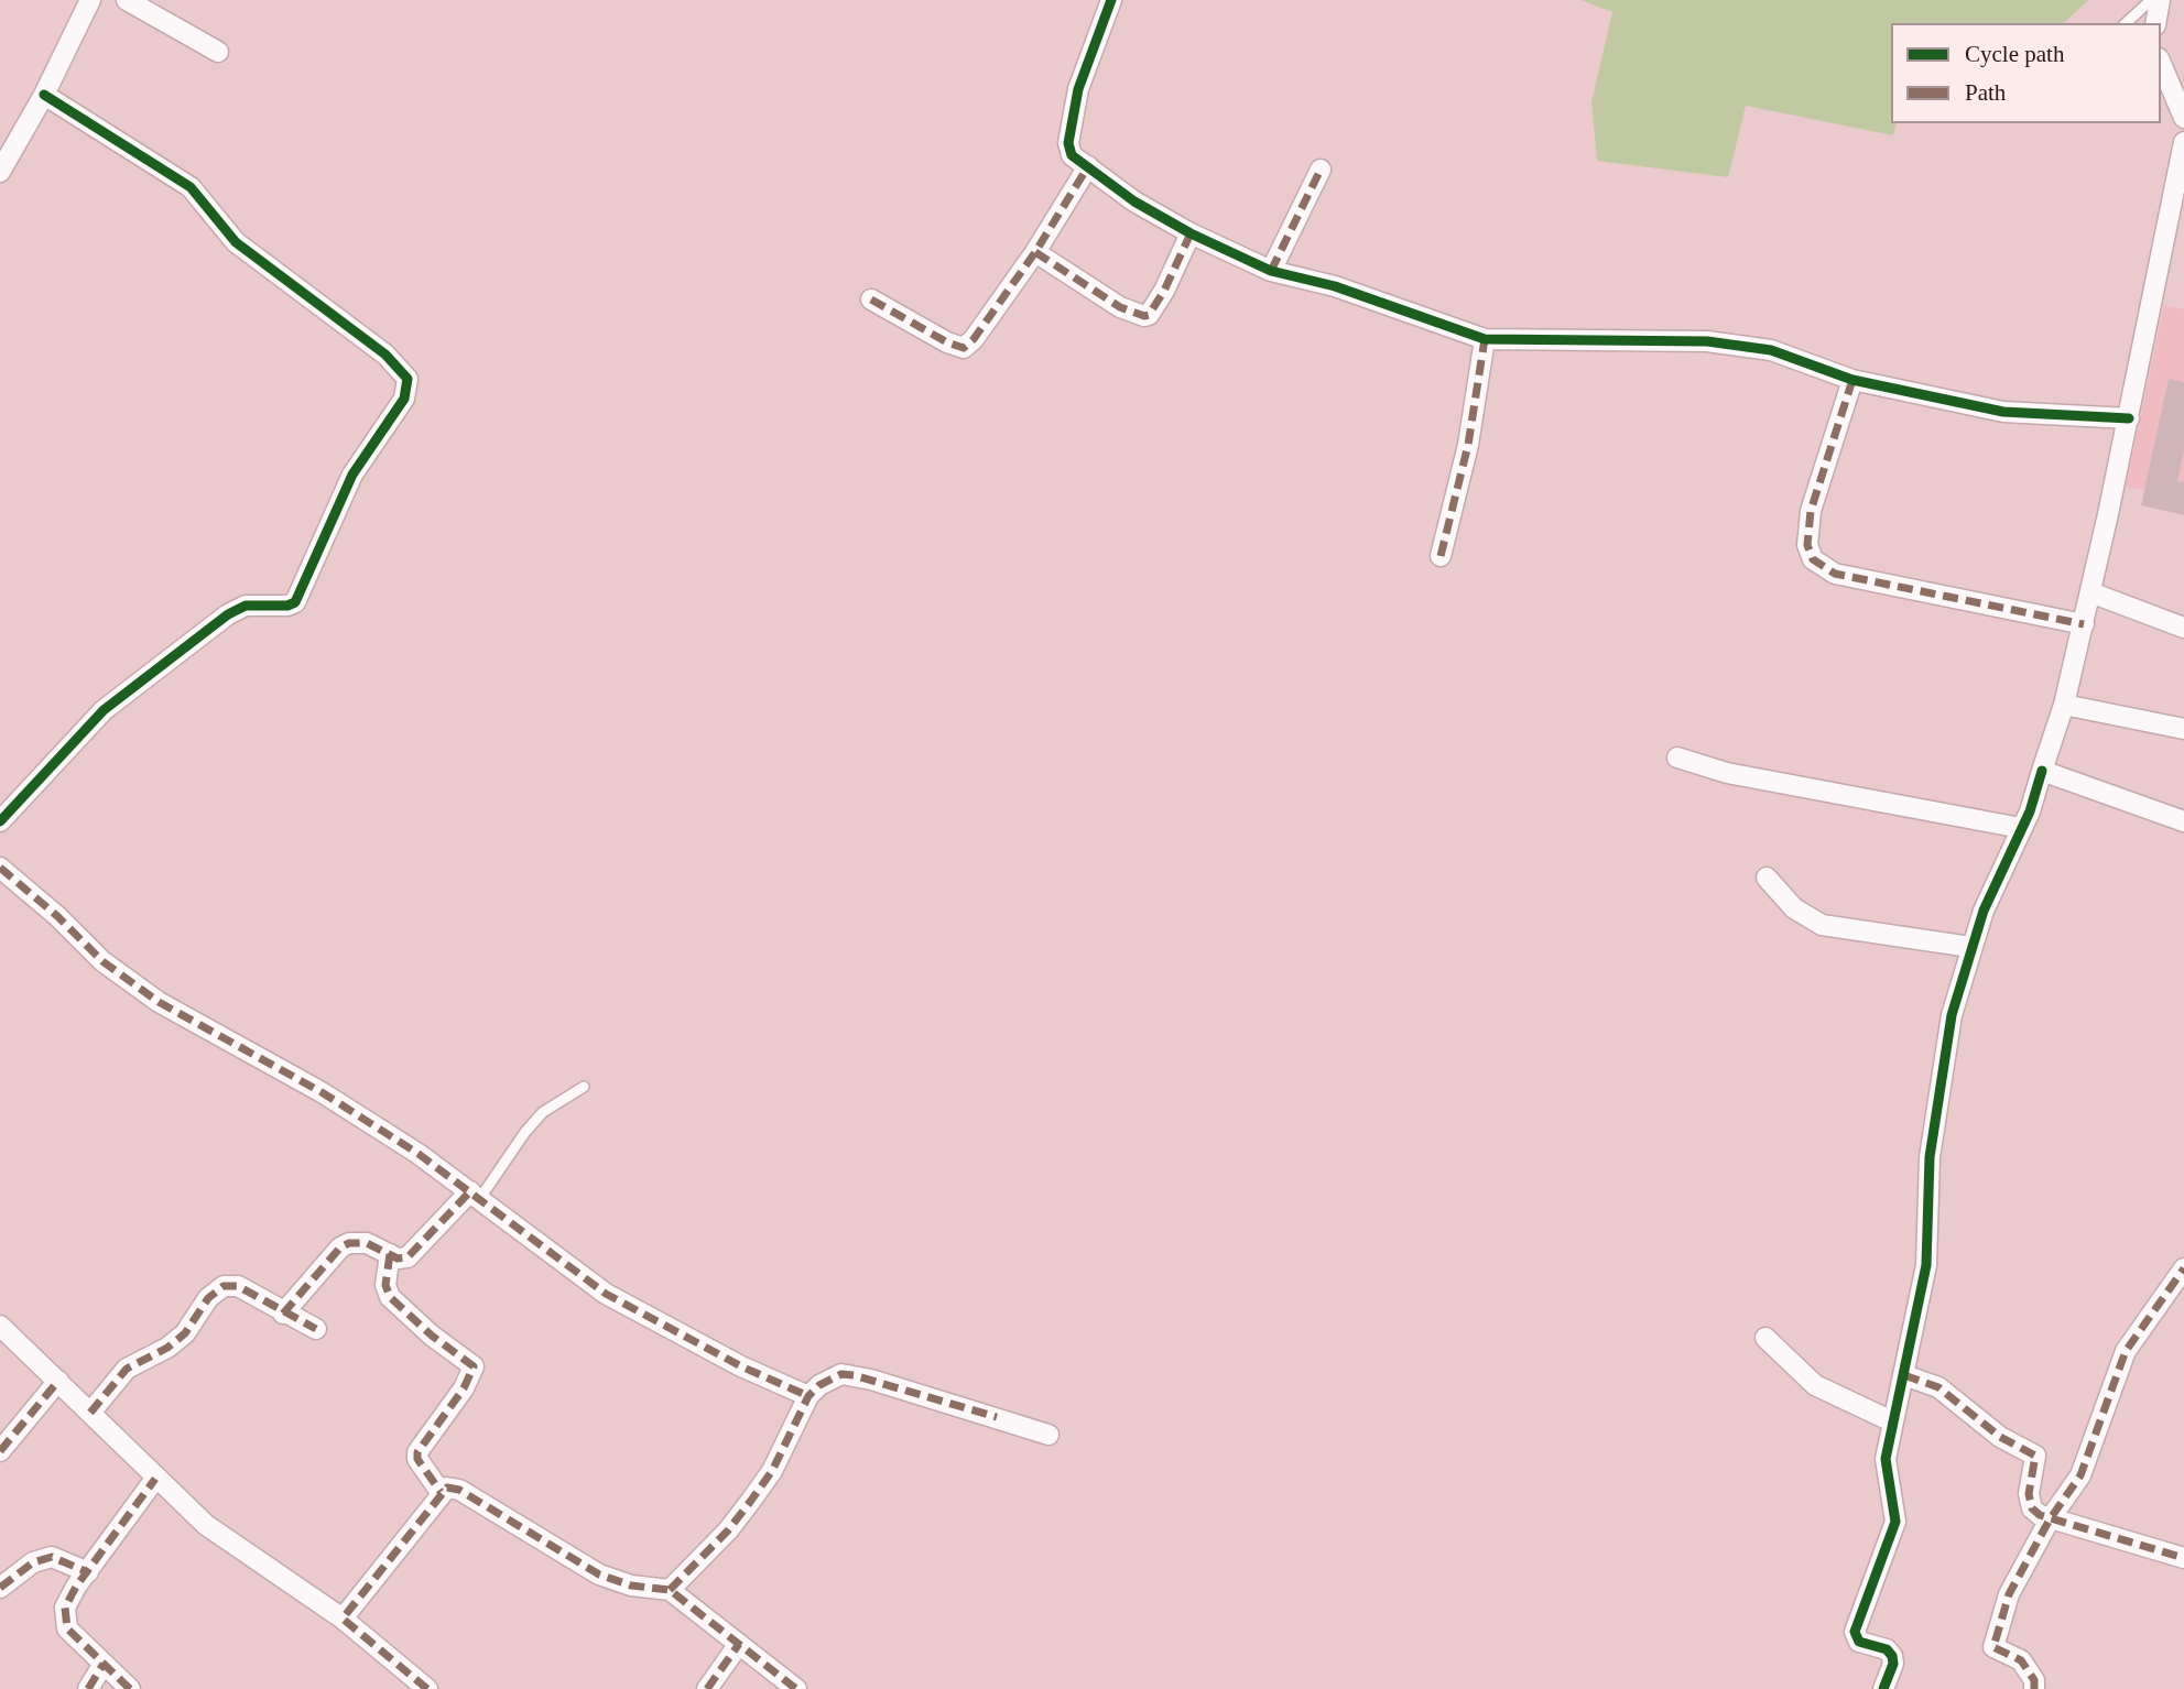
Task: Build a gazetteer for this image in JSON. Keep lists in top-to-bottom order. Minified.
{"legend":["Cycle path","Path"]}
